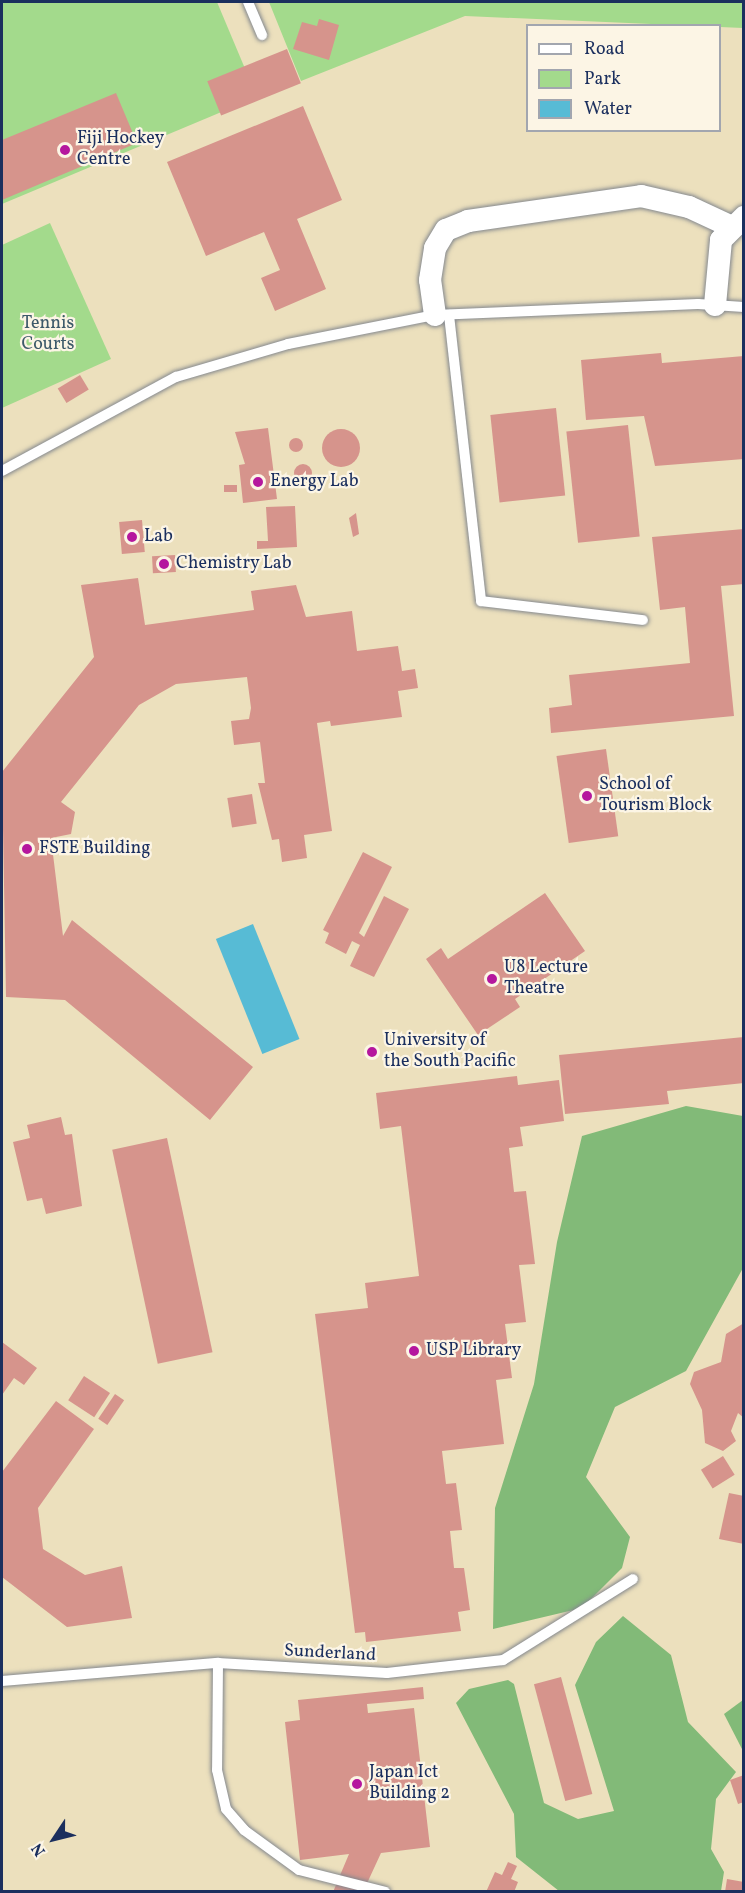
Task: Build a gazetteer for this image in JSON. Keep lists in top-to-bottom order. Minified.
{"streets":{"lane":["Sunderland"]},"parks":["Tennis Courts"],"places":["Fiji Hockey Centre","Energy Lab","Lab","Chemistry Lab","School of Tourism Block","FSTE Building","U8 Lecture Theatre","University of the South Pacific","USP Library","Japan Ict Building 2"],"legend":["Road","Park","Water"],"north":"bottom left"}
